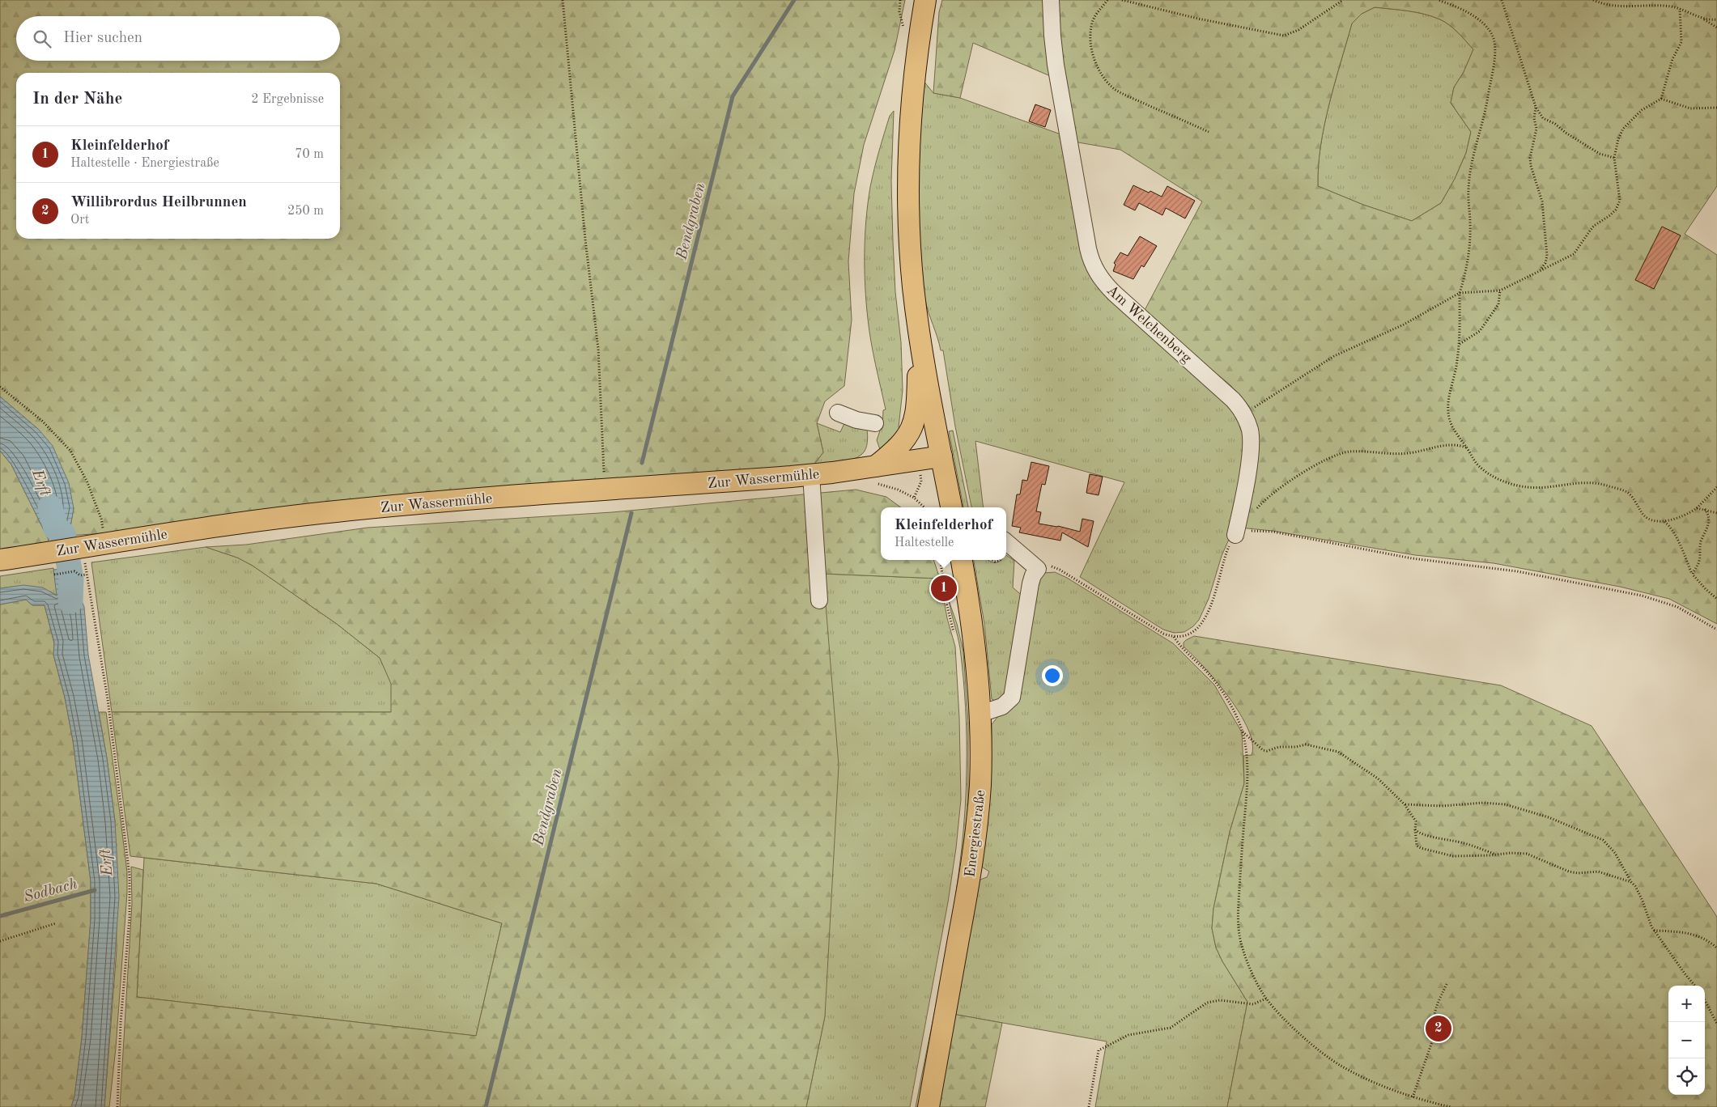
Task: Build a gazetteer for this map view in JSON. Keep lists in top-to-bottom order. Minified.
{"streets":{"main road":["Zur Wassermühle","Energiestraße"],"street":["Am Welchenberg"]},"water":["Bendgraben","Erft","Sodbach"],"page":{"search":"Hier suchen","heading":["In der Nähe","2 Ergebnisse"],"list":[{"mark":"1","name":"Kleinfelderhof","note":"Haltestelle · Energiestraße","value":"70 m"},{"mark":"2","name":"Willibrordus Heilbrunnen","note":"Ort","value":"250 m"}],"popup":["Kleinfelderhof","Haltestelle"],"pins":["1","2"],"map_buttons":["+","−"]}}
